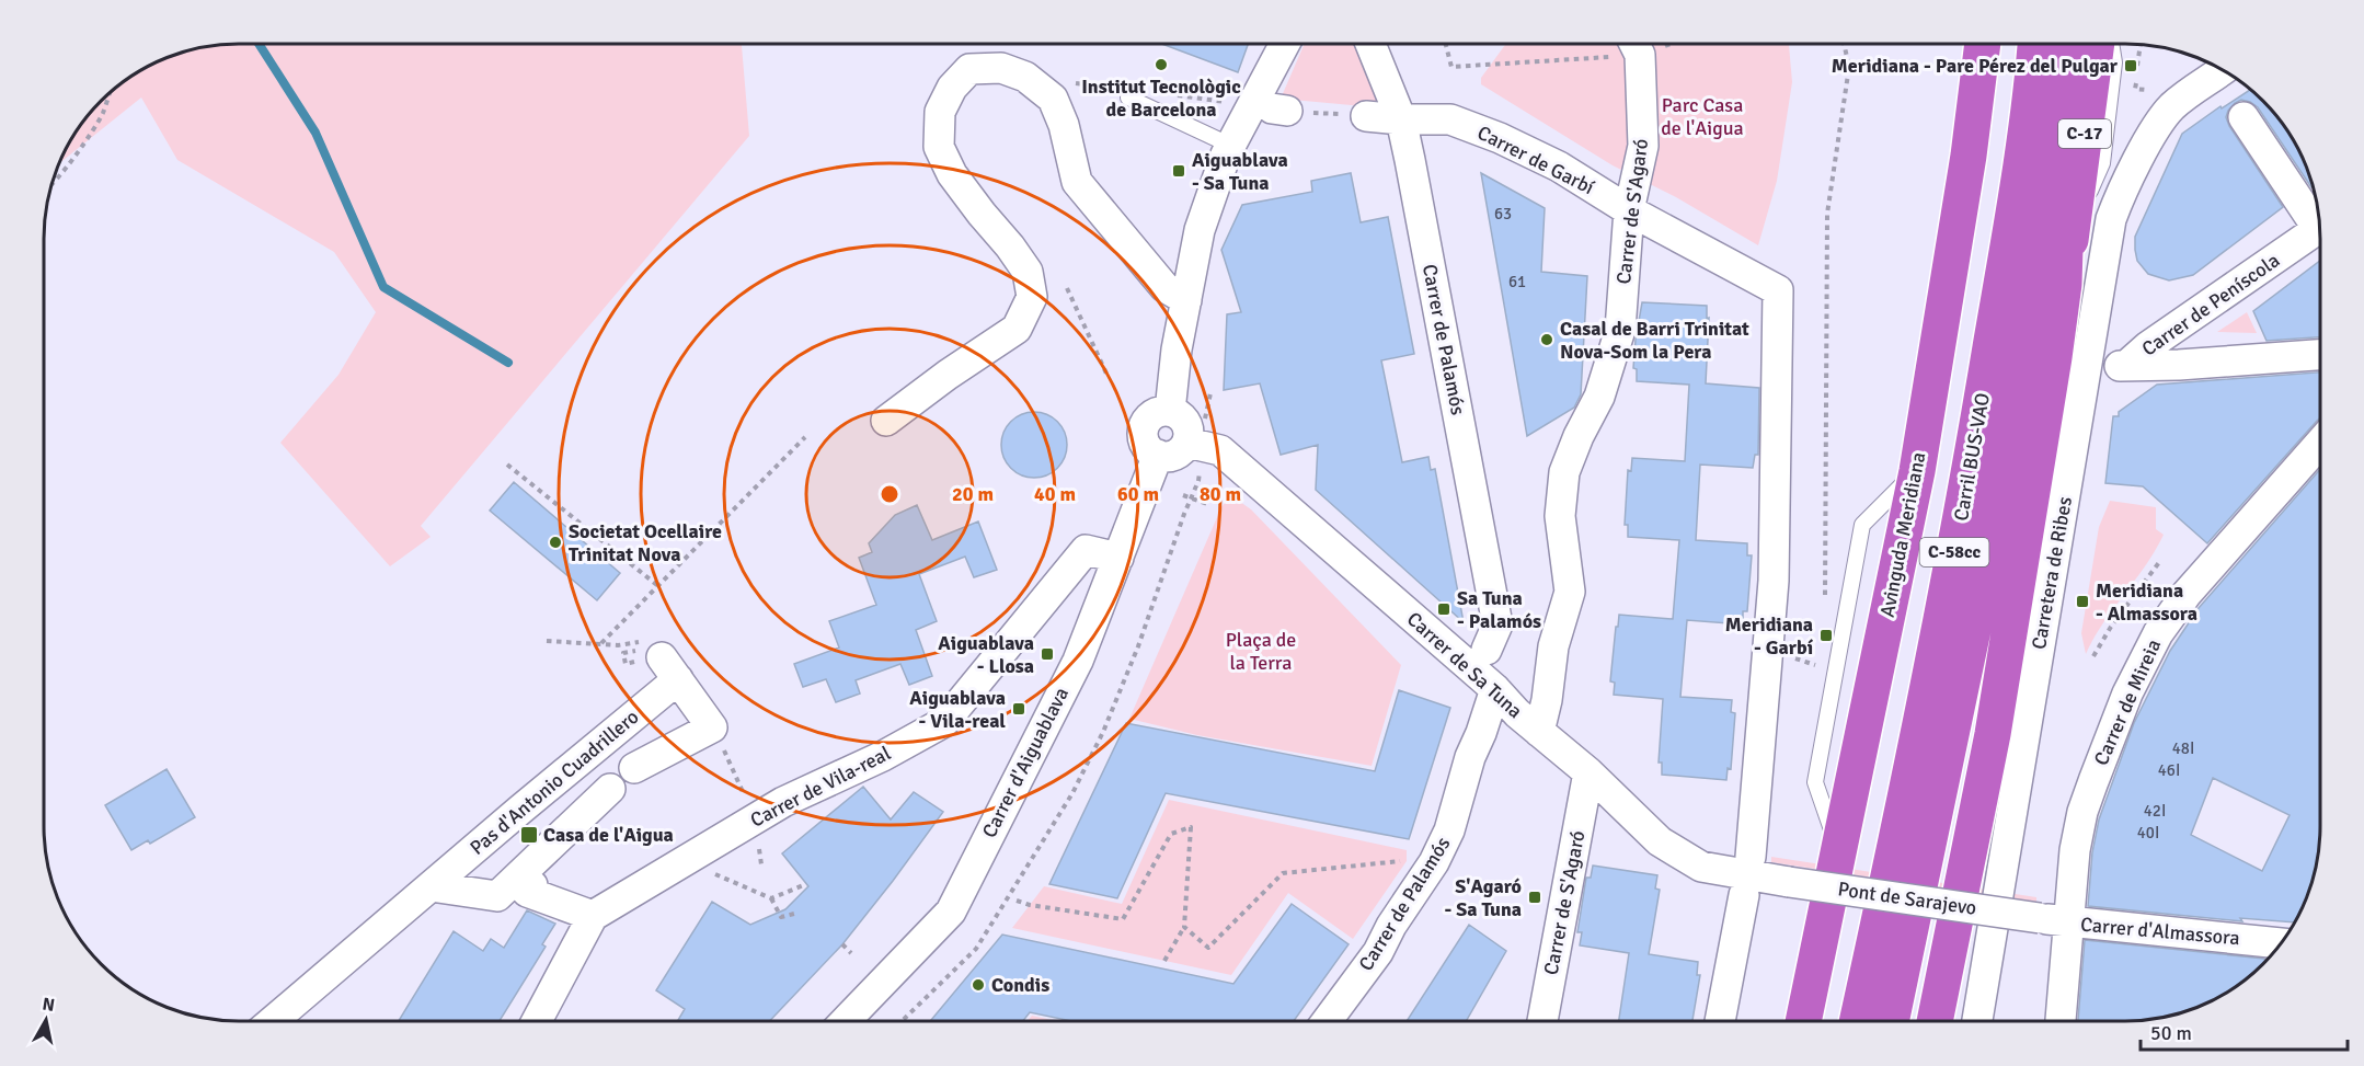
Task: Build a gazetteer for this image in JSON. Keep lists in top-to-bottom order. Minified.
{"streets":{"highway":["C-17","Carril BUS-VAO","Avinguda Meridiana","C-58cc"],"street":["Carrer de Garbí","Carrer de S'Agaró","Carrer de Peníscola","Carrer de Palamós","Carretera de Ribes","Carrer de Sa Tuna","Carrer de Mireia","Carrer d'Aiguablava","Pas d'Antonio Cuadrillero","Carrer de Vila-real","Pont de Sarajevo","Carrer d'Almassora"]},"crossings":[["Carrer de Garbí","Carrer de S'Agaró"],["Carrer de Garbí","Carrer de Palamós"],["Carrer de Garbí","Carrer de Sa Tuna"],["Carrer de Garbí","Pont de Sarajevo"],["Carrer de S'Agaró","Carrer de Sa Tuna"],["Carrer de Peníscola","Carretera de Ribes"],["Carrer de Palamós","Carrer de Sa Tuna"],["Carrer de Sa Tuna","Carrer d'Aiguablava"],["Carrer de Sa Tuna","Pont de Sarajevo"],["Carrer de Mireia","Pont de Sarajevo"],["Carrer de Mireia","Carrer d'Almassora"],["Carrer d'Aiguablava","Carrer de Vila-real"],["Pont de Sarajevo","Carrer d'Almassora"]],"parks":["Parc Casa de l'Aigua","Plaça de la Terra"],"places":{"other":["Institut Tecnològic de Barcelona","Casal de Barri Trinitat Nova-Som la Pera","Societat Ocellaire Trinitat Nova","Condis"],"transit":["Meridiana - Pare Pérez del Pulgar","Aiguablava - Sa Tuna","Meridiana - Almassora","Sa Tuna - Palamós","Meridiana - Garbí","Aiguablava - Llosa","Aiguablava - Vila-real","Casa de l'Aigua","S'Agaró - Sa Tuna"]},"house_numbers":["63","61","48I","46I","42I","40I"],"scale_bar":"50 m","north":"top","rings":["20 m","40 m","60 m","80 m"]}
